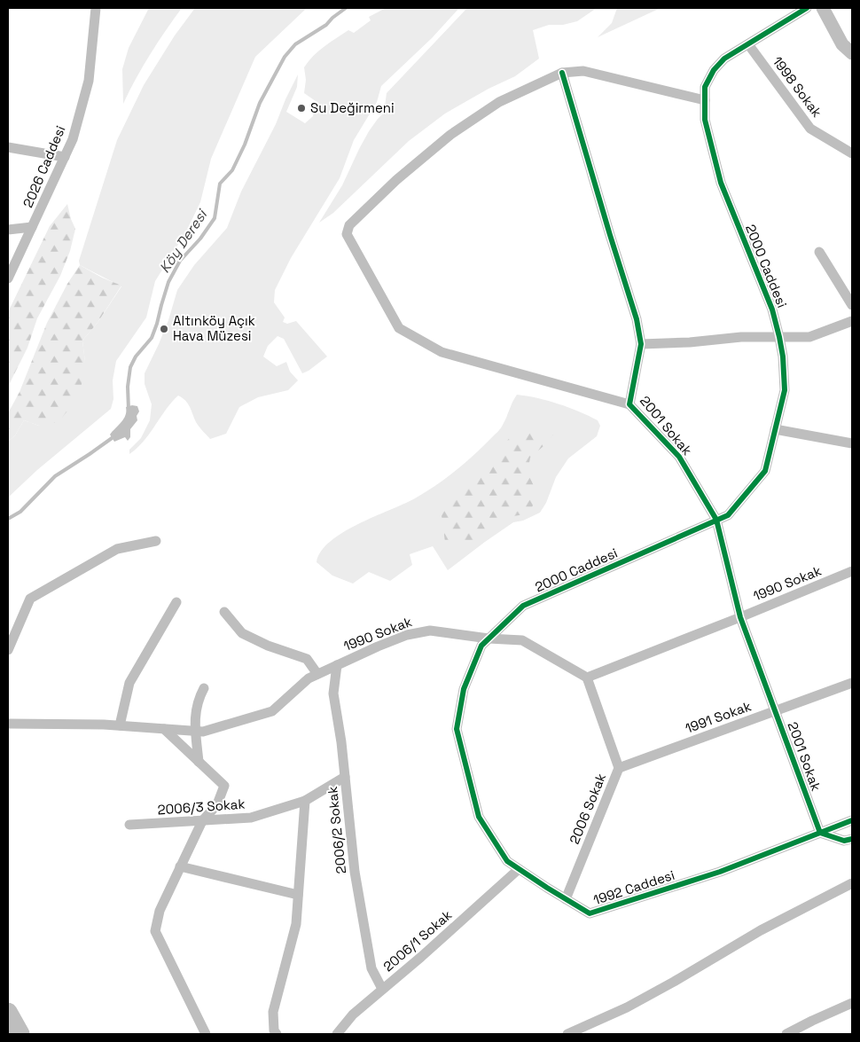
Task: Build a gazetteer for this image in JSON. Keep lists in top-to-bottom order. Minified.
{"streets":{"street":["1998 Sokak","2026 Caddesi","2000 Caddesi","2001 Sokak","1990 Sokak","1991 Sokak","2006/3 Sokak","2006 Sokak","2006/2 Sokak","1992 Caddesi","2006/1 Sokak"]},"crossings":[["1998 Sokak","2000 Caddesi"],["2000 Caddesi","2001 Sokak"],["2000 Caddesi","1990 Sokak"],["2000 Caddesi","1992 Caddesi"],["2001 Sokak","1990 Sokak"],["2001 Sokak","1991 Sokak"],["2001 Sokak","1992 Caddesi"],["1990 Sokak","2006 Sokak"],["1990 Sokak","2006/2 Sokak"],["1990 Sokak","1992 Caddesi"],["1991 Sokak","2006 Sokak"],["2006/3 Sokak","2006/2 Sokak"],["2006 Sokak","1992 Caddesi"],["2006/2 Sokak","2006/1 Sokak"],["1992 Caddesi","2006/1 Sokak"]],"water":["Köy Deresi"],"places":["Su Değirmeni","Altınköy Açık Hava Müzesi"]}
